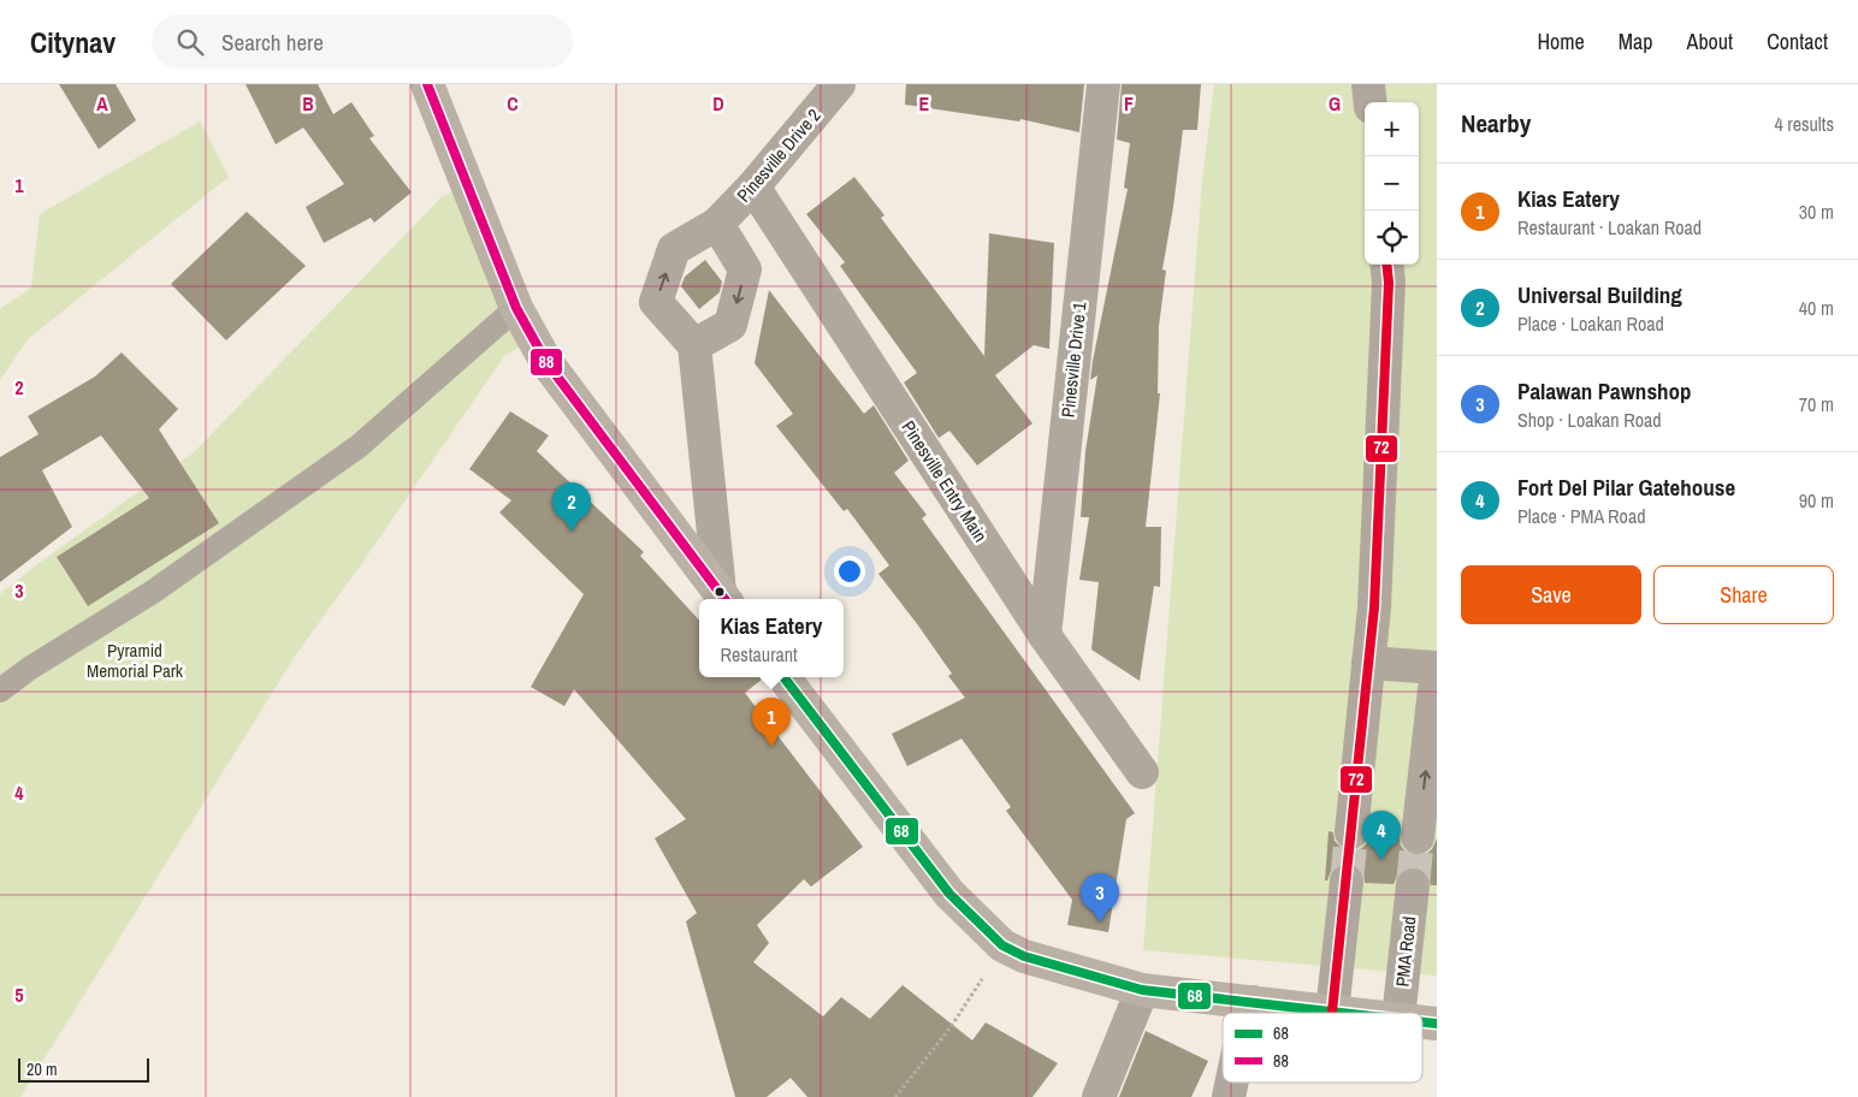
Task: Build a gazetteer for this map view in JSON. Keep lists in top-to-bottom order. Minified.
{"streets":{"street":["Pinesville Drive 2","Pinesville Drive 1","Pinesville Entry Main","PMA Road"]},"crossings":[["Pinesville Drive 2","Pinesville Entry Main"],["Pinesville Drive 1","Pinesville Entry Main"]],"parks":["Pyramid Memorial Park"],"lines":["transit line 88","transit line 72","transit line 68"],"legend":["68","88"],"scale_bar":"20 m","page":{"header":"Citynav","search":"Search here","nav":["Home","Map","About","Contact"],"heading":["Nearby","4 results"],"map_buttons":["+","−"],"list":[{"mark":"1","name":"Kias Eatery","note":"Restaurant · Loakan Road","value":"30 m"},{"mark":"2","name":"Universal Building","note":"Place · Loakan Road","value":"40 m"},{"mark":"3","name":"Palawan Pawnshop","note":"Shop · Loakan Road","value":"70 m"},{"mark":"4","name":"Fort Del Pilar Gatehouse","note":"Place · PMA Road","value":"90 m"}],"pins":["2","1","4","3"],"buttons":["Save","Share"],"popup":["Kias Eatery","Restaurant"],"scale":"20 m"},"grid":{"columns":["A","B","C","D","E","F","G"],"rows":["1","2","3","4","5"]}}
